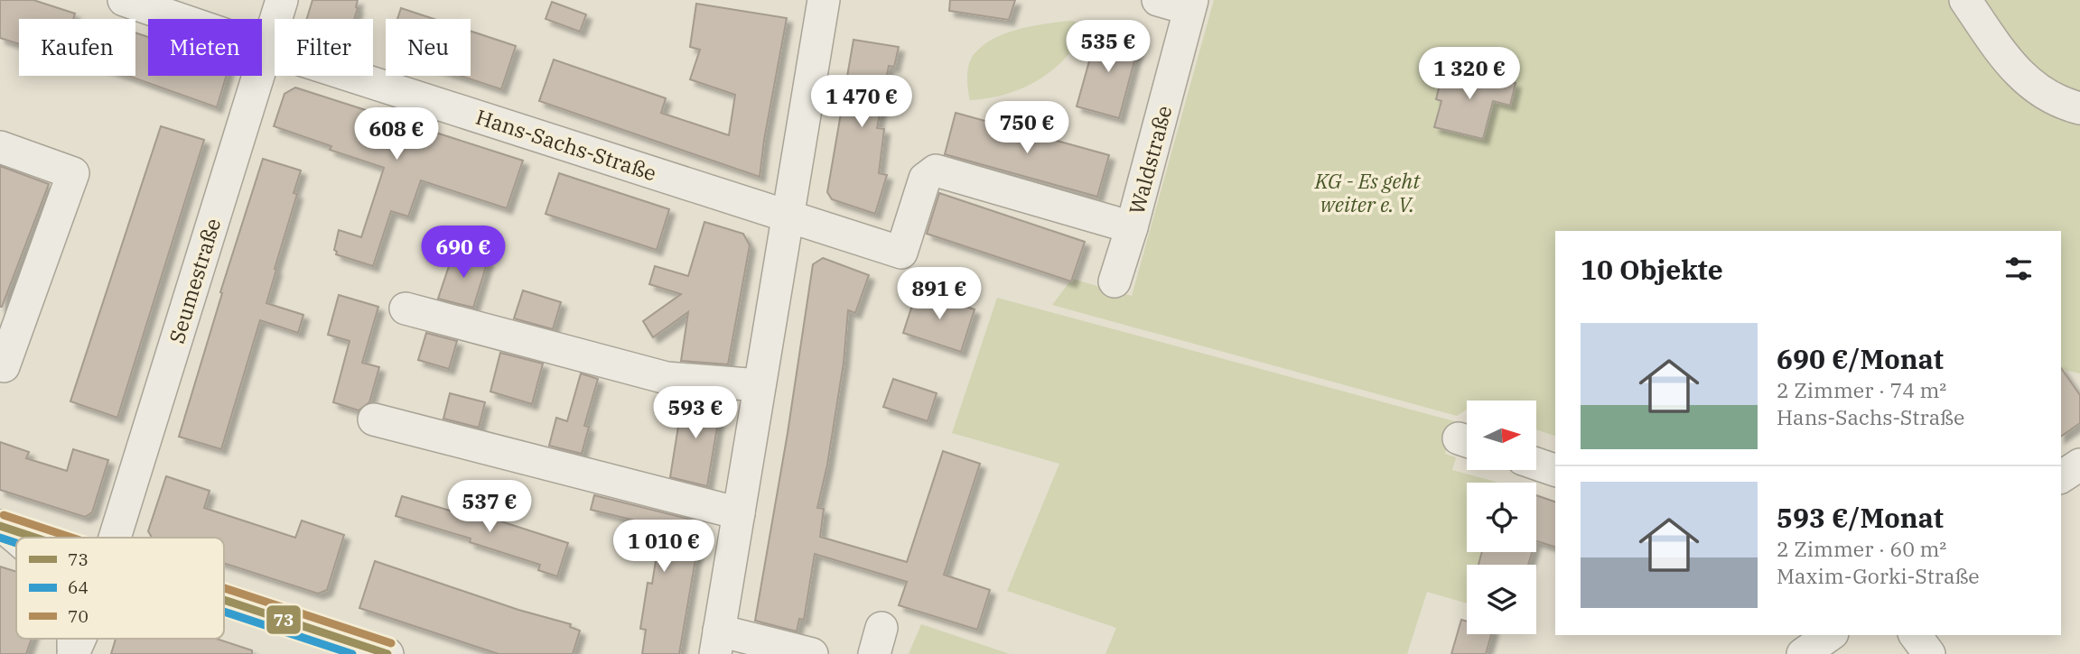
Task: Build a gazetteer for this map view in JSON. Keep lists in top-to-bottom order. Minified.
{"streets":{"street":["Hans-Sachs-Straße","Waldstraße","Seumestraße"]},"crossings":[["Hans-Sachs-Straße","Waldstraße"],["Hans-Sachs-Straße","Seumestraße"]],"parks":["KG - Es geht weiter e. V."],"lines":["transit line 70","transit line 73","transit line 64"],"legend":["73","64","70"],"north":"right","page":{"chip":["Kaufen","Mieten","Filter","Neu"],"price":["535 €","1 320 €","1 470 €","750 €","608 €","690 €","891 €","593 €","537 €","1 010 €"],"heading":"10 Objekte","list":[{"name":"690 €/Monat","note":"2 Zimmer · 74 m² · Hans-Sachs-Straße"},{"name":"593 €/Monat","note":"2 Zimmer · 60 m² · Maxim-Gorki-Straße"}]}}
